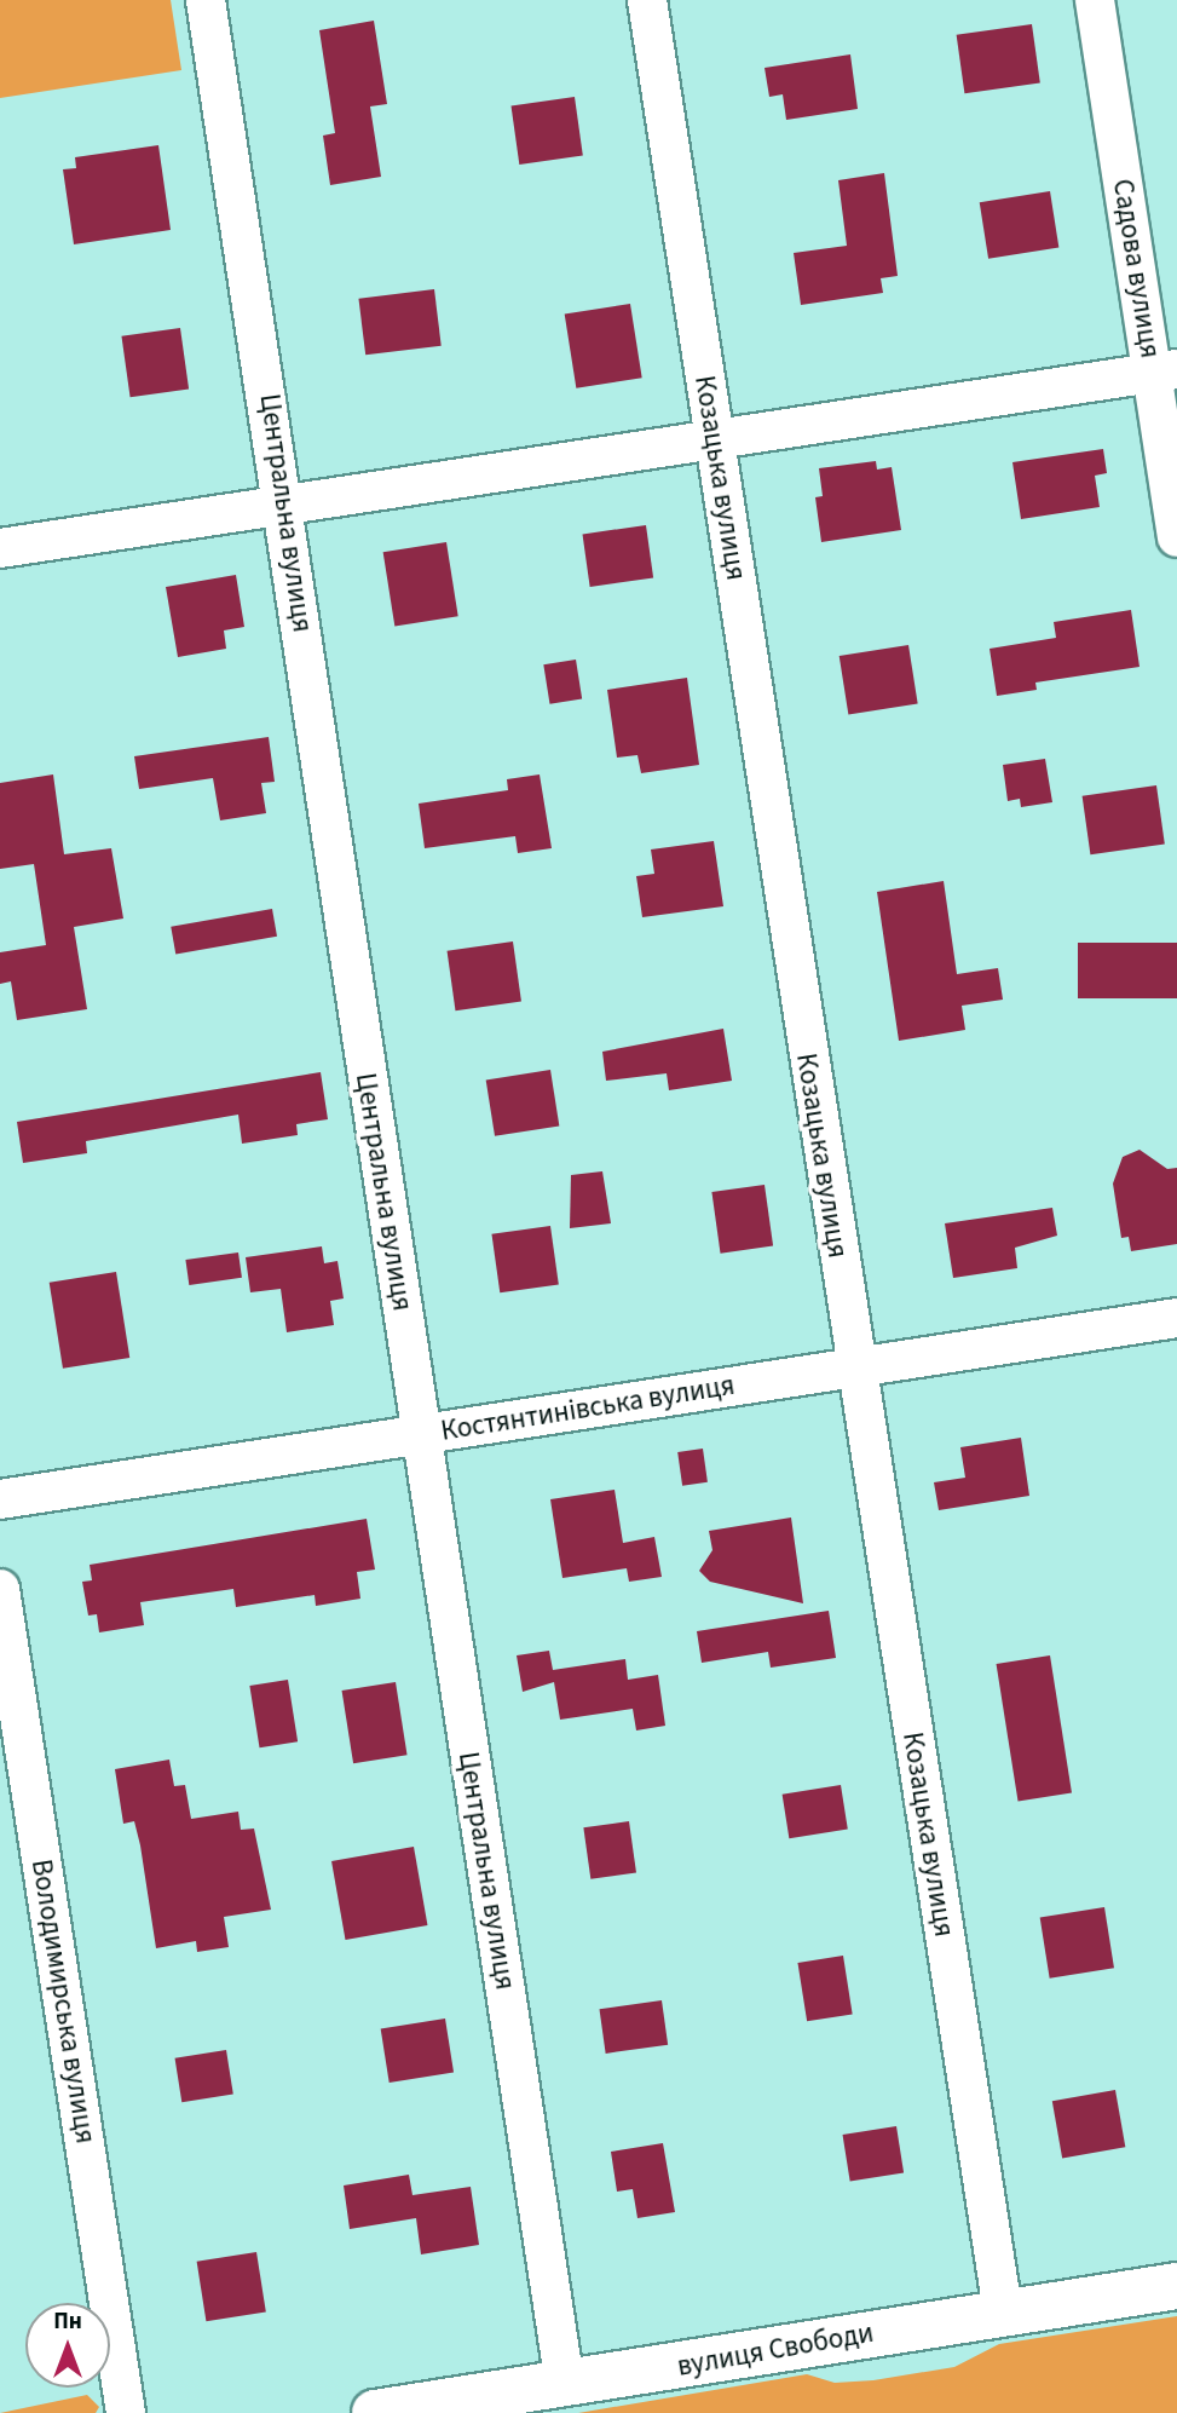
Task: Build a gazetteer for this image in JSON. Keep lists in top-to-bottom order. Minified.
{"streets":{"street":["Садова вулиця","Козацька вулиця","Центральна вулиця","Костянтинівська вулиця","Володимирська вулиця","вулиця Свободи"]},"crossings":[["Козацька вулиця","Костянтинівська вулиця"],["Козацька вулиця","вулиця Свободи"],["Центральна вулиця","Костянтинівська вулиця"],["Центральна вулиця","вулиця Свободи"]],"north":"top"}
